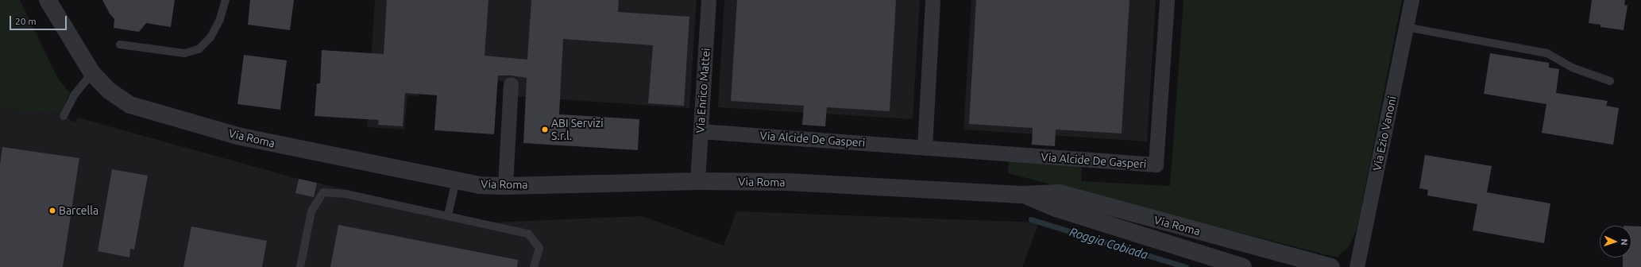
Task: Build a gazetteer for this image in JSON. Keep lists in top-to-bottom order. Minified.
{"streets":{"street":["Via Enrico Mattei","Via Ezio Vanoni","Via Roma","Via Alcide De Gasperi"]},"crossings":[["Via Enrico Mattei","Via Roma"],["Via Enrico Mattei","Via Alcide De Gasperi"]],"water":["Roggia Cobiada"],"places":["ABI Servizi S.r.l.","Barcella"],"scale_bar":"20 m","north":"right"}
